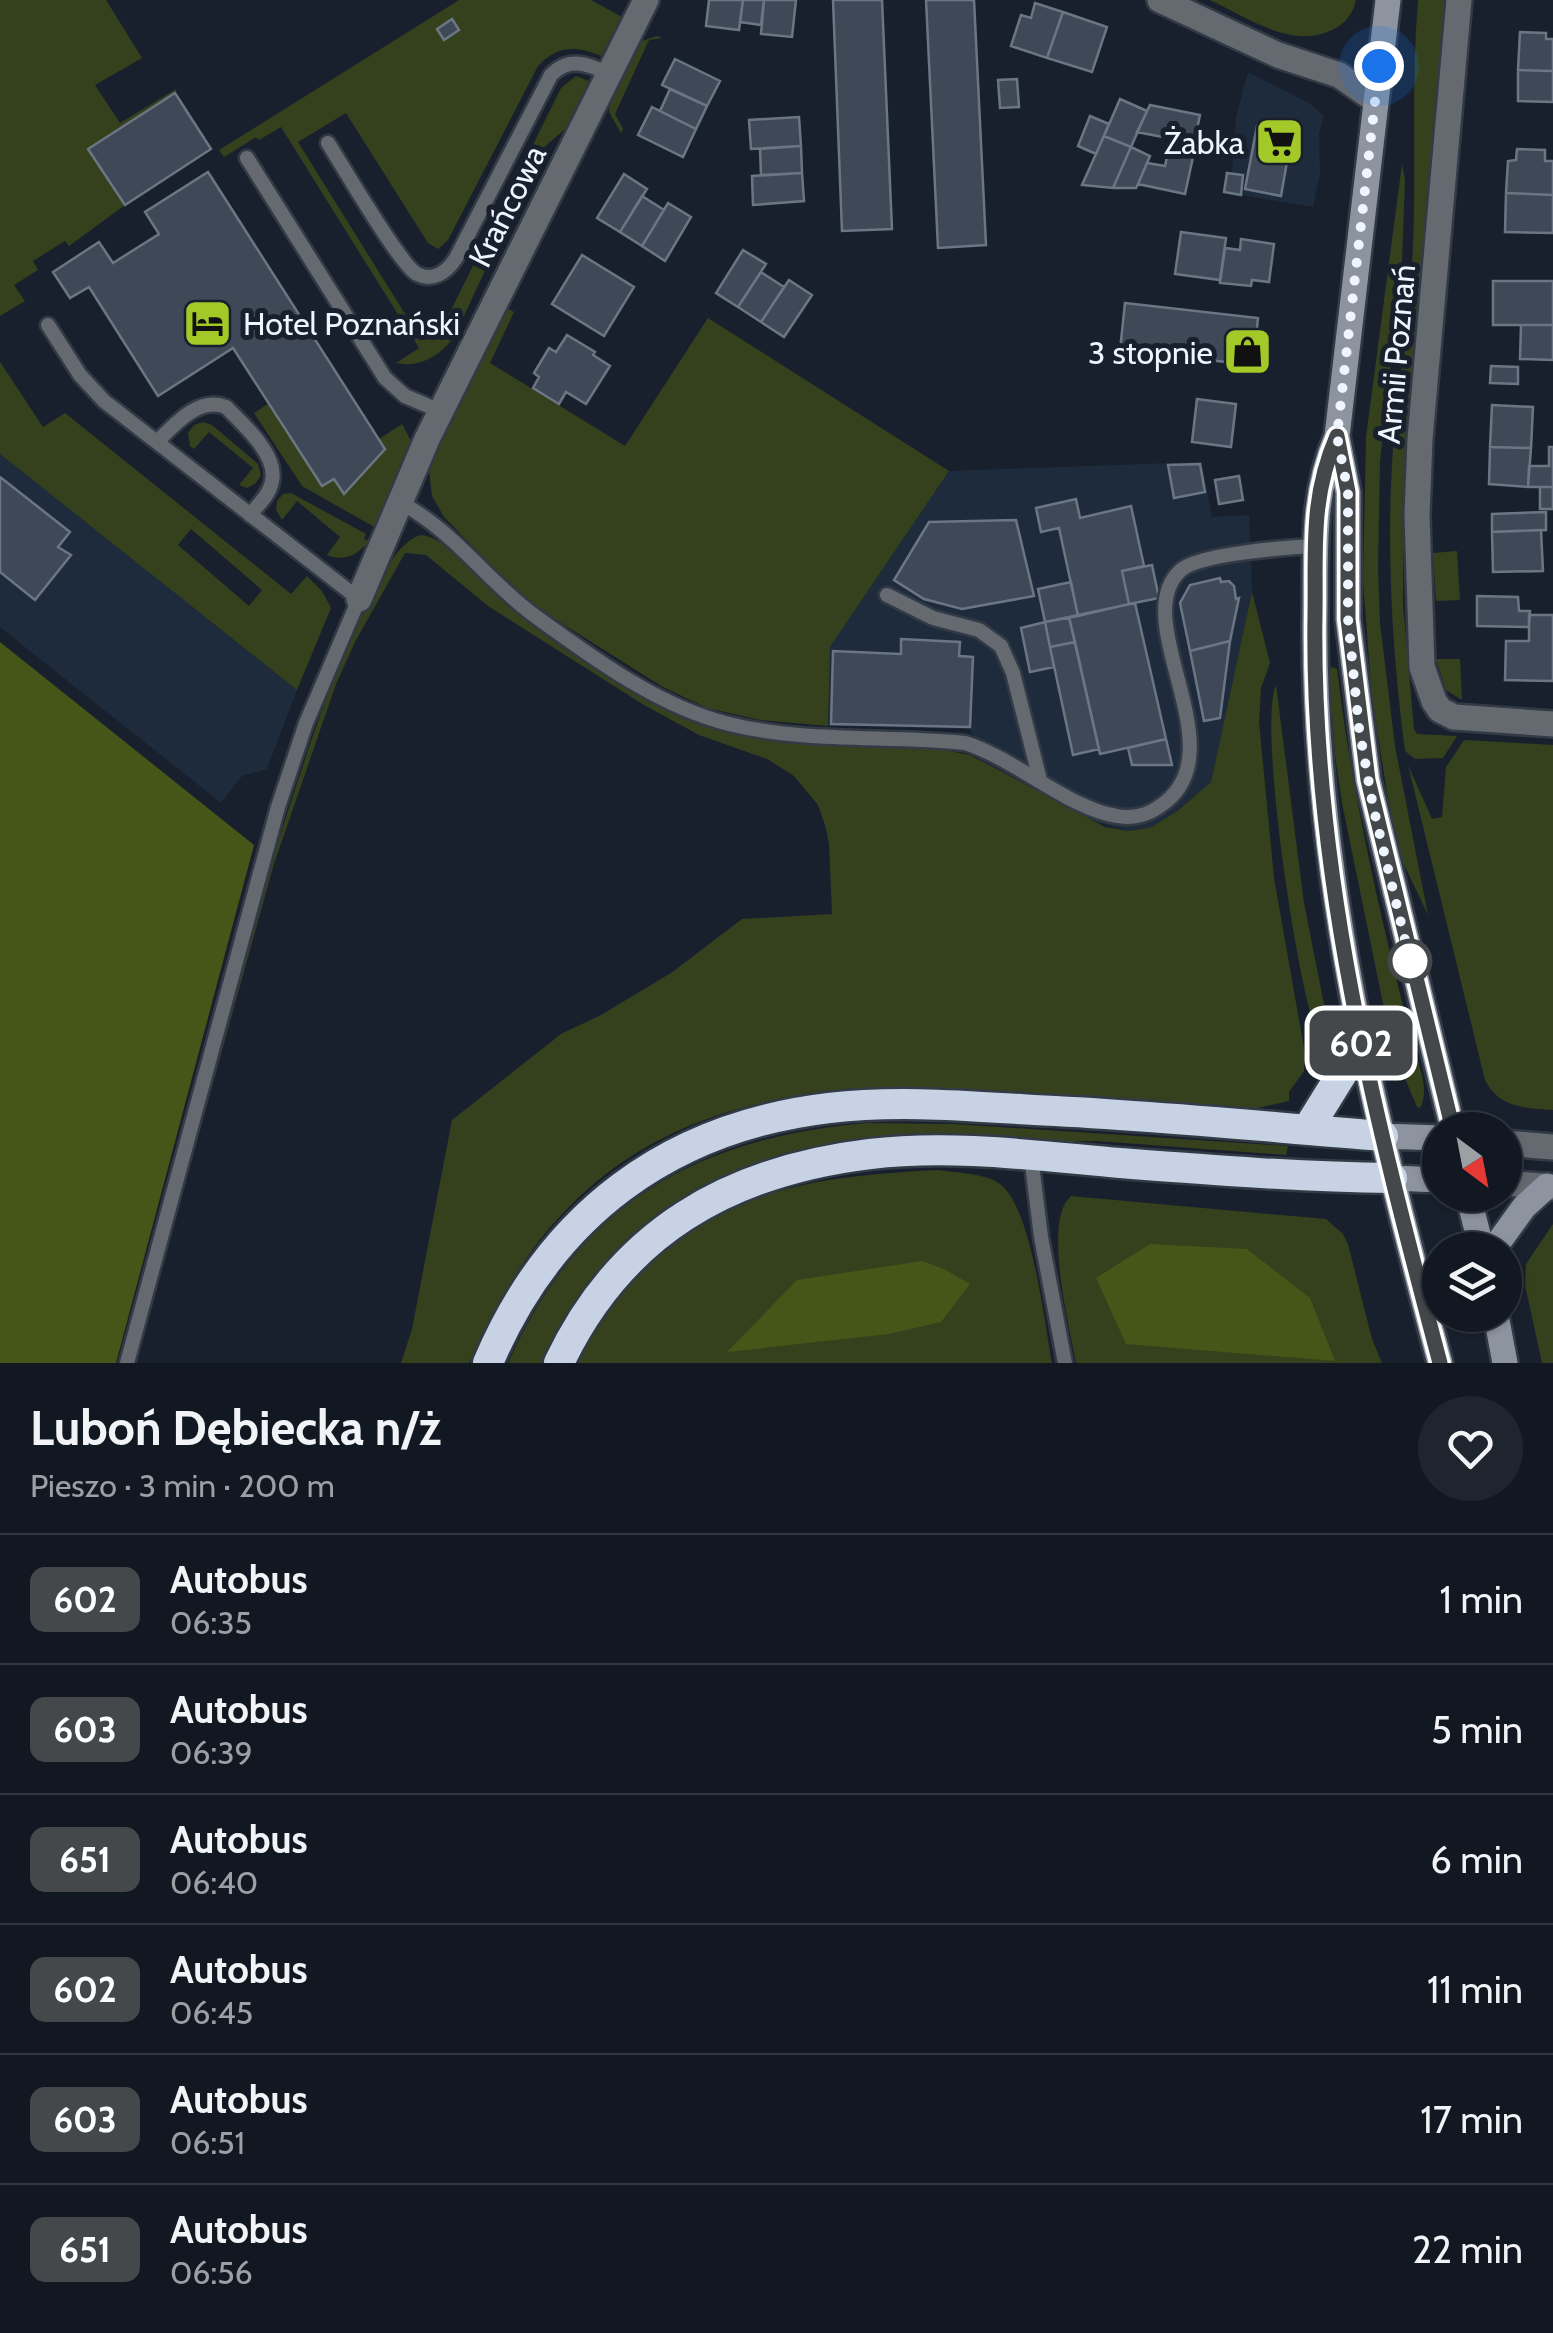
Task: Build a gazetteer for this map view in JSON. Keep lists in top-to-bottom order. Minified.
{"streets":{"main road":["Armii Poznań"],"street":["Krańcowa"]},"places":{"supermarket":["Żabka"],"hotel":["Hotel Poznański"],"shop":["3 stopnie"]},"lines":["bus line 602"],"north":"bottom right","page":{"on_map":"602","heading":["Luboń Dębiecka n/ż","Pieszo · 3 min · 200 m"],"list":[{"mark":"602","name":"Autobus","note":"06:35","value":"1 min"},{"mark":"603","name":"Autobus","note":"06:39","value":"5 min"},{"mark":"651","name":"Autobus","note":"06:40","value":"6 min"},{"mark":"602","name":"Autobus","note":"06:45","value":"11 min"},{"mark":"603","name":"Autobus","note":"06:51","value":"17 min"},{"mark":"651","name":"Autobus","note":"06:56","value":"22 min"}]}}
